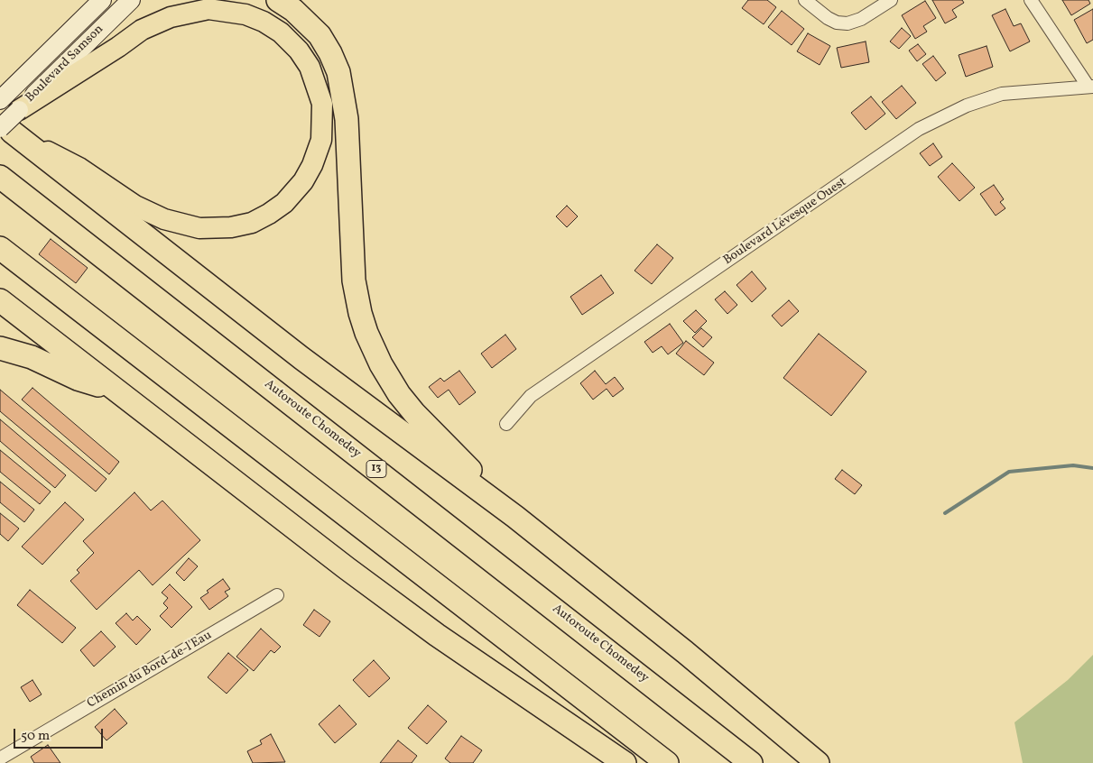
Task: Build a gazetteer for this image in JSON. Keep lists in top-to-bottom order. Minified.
{"streets":{"highway":["Autoroute Chomedey","13"],"street":["Boulevard Samson","Boulevard Lévesque Ouest","Chemin du Bord-de-l'Eau"]},"scale_bar":"50 m"}
